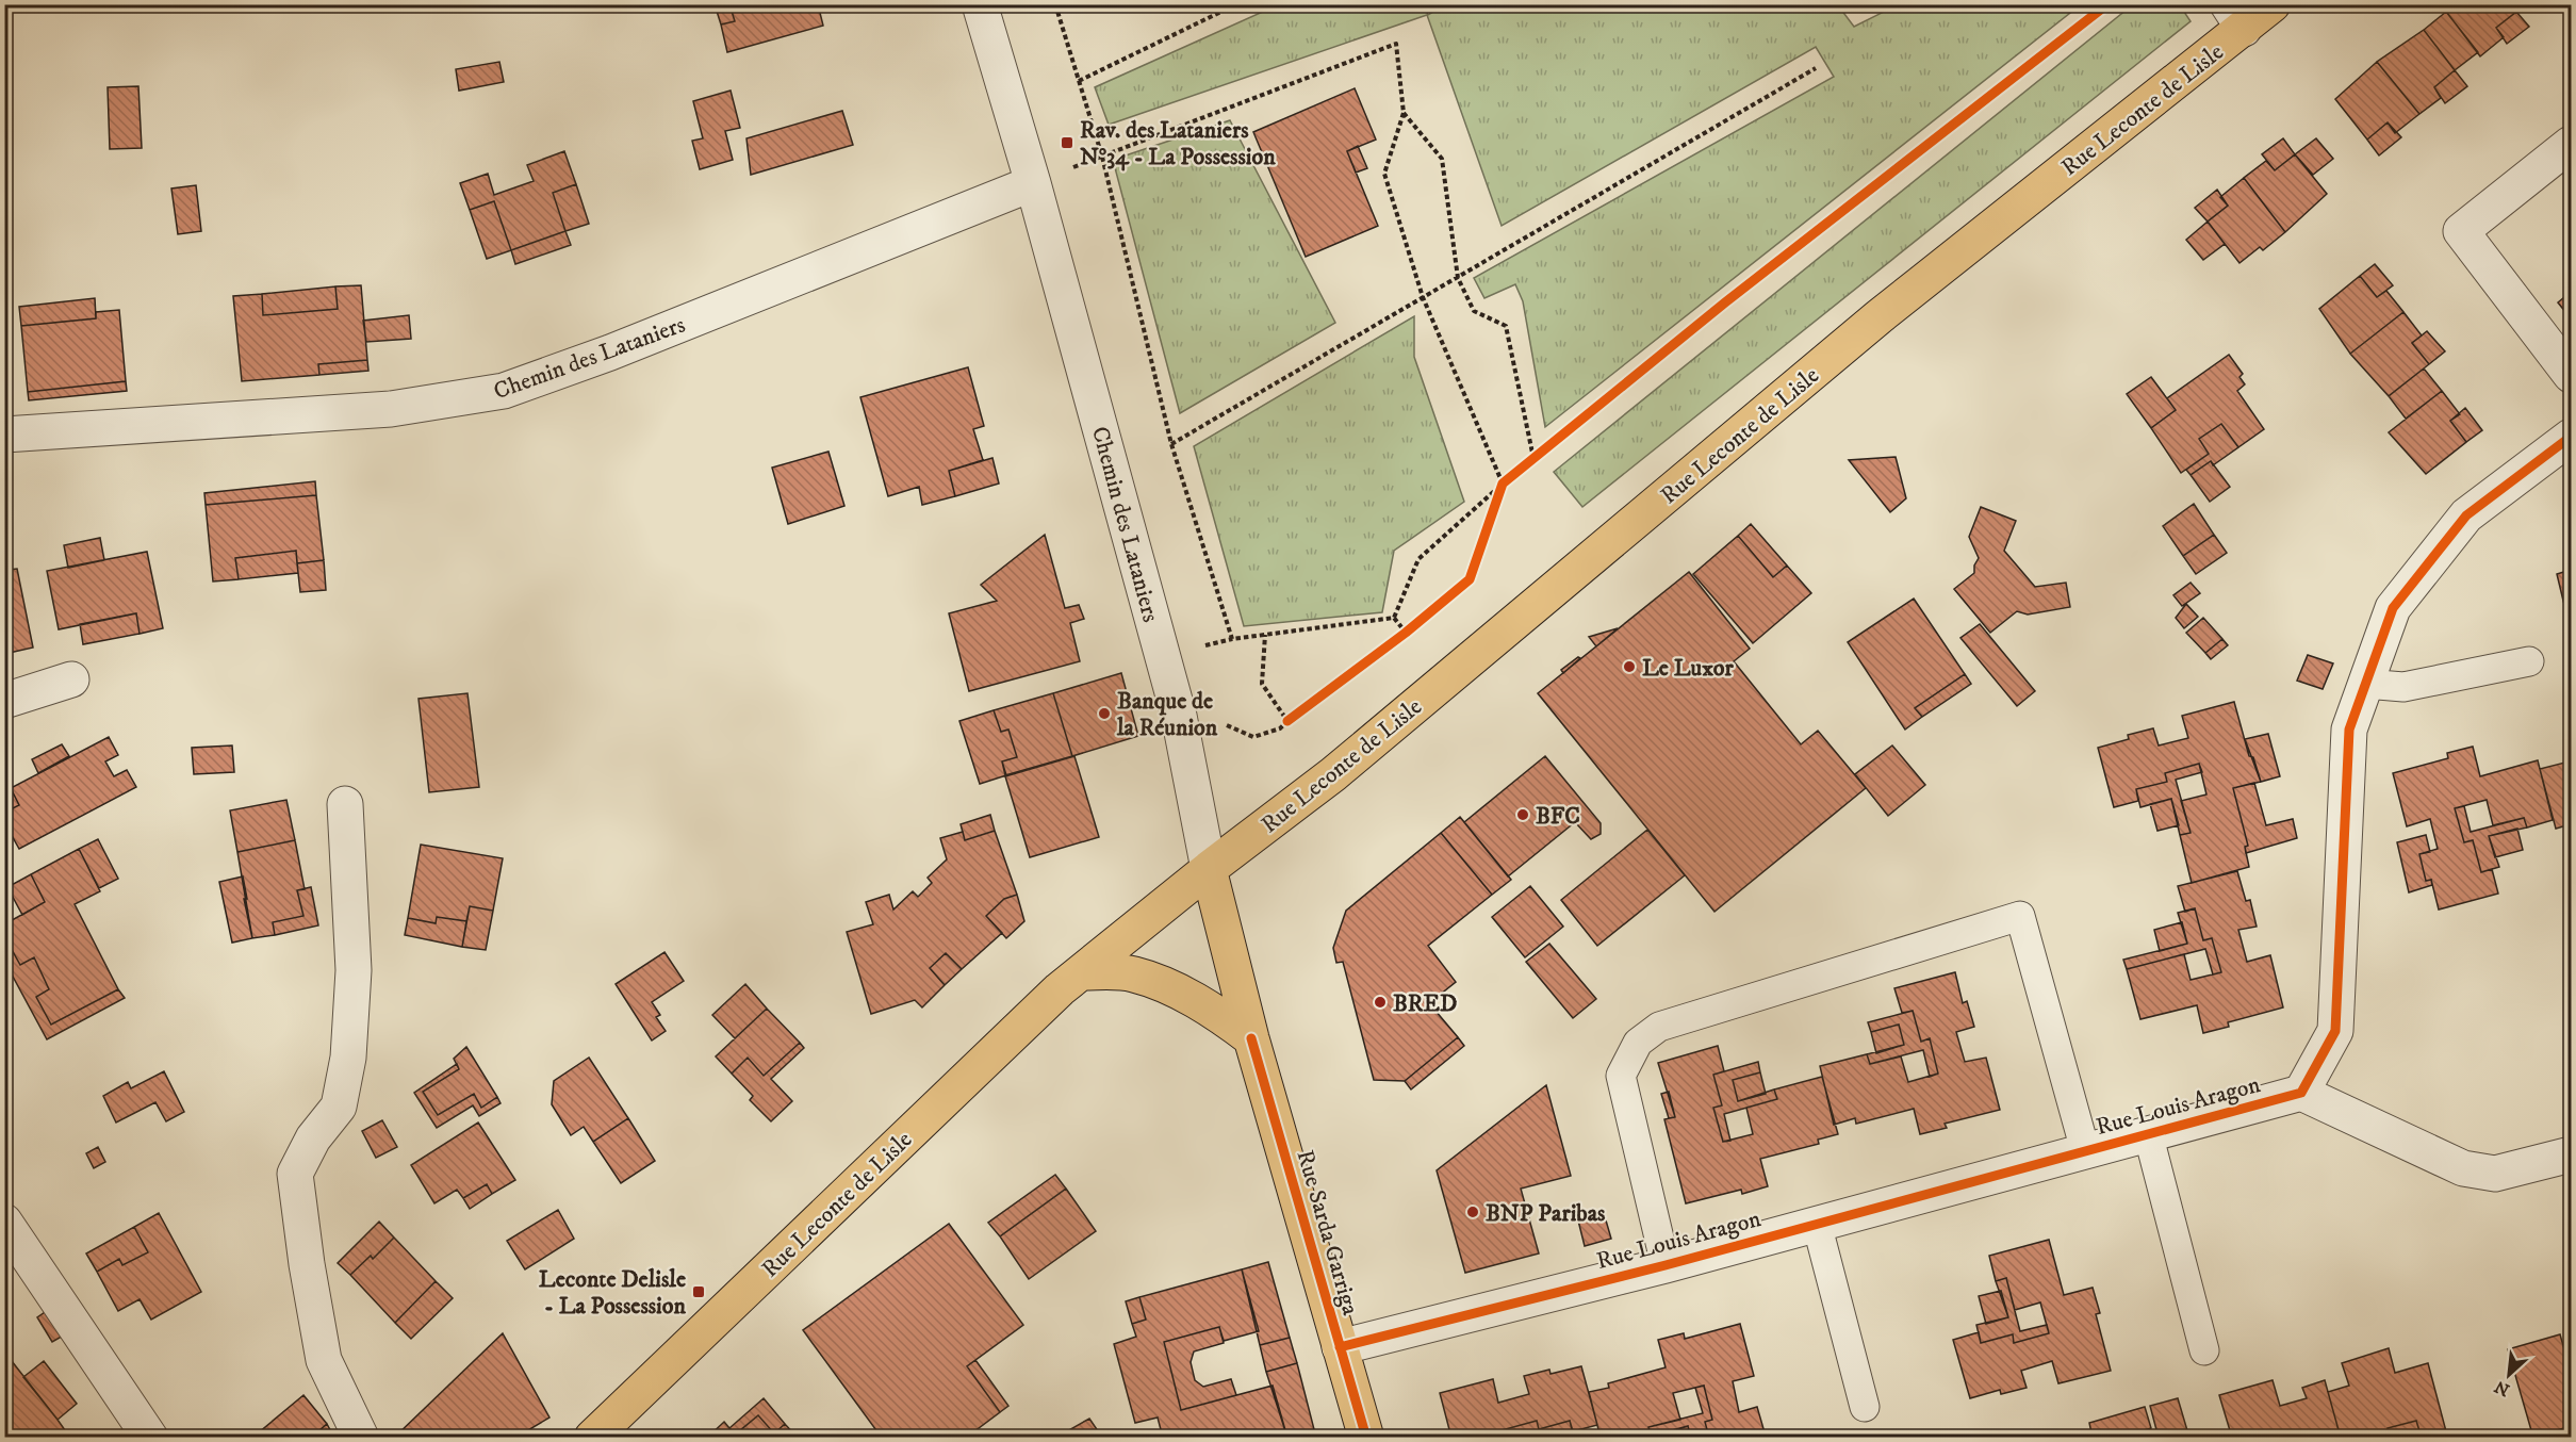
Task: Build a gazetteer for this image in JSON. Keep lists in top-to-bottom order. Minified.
{"streets":{"main road":["Rue Leconte de Lisle","Rue Sarda Garriga"],"street":["Chemin des Lataniers","Rue Louis Aragon"]},"crossings":[["Rue Leconte de Lisle","Chemin des Lataniers"],["Rue Leconte de Lisle","Rue Sarda Garriga"],["Chemin des Lataniers","Rue Sarda Garriga"],["Rue Louis Aragon","Rue Sarda Garriga"]],"places":{"transit":["Rav. des Lataniers N°34 - La Possession","Leconte Delisle - La Possession"],"other":["Le Luxor","Banque de la Réunion","BFC","BRED","BNP Paribas"]},"north":"bottom left"}
